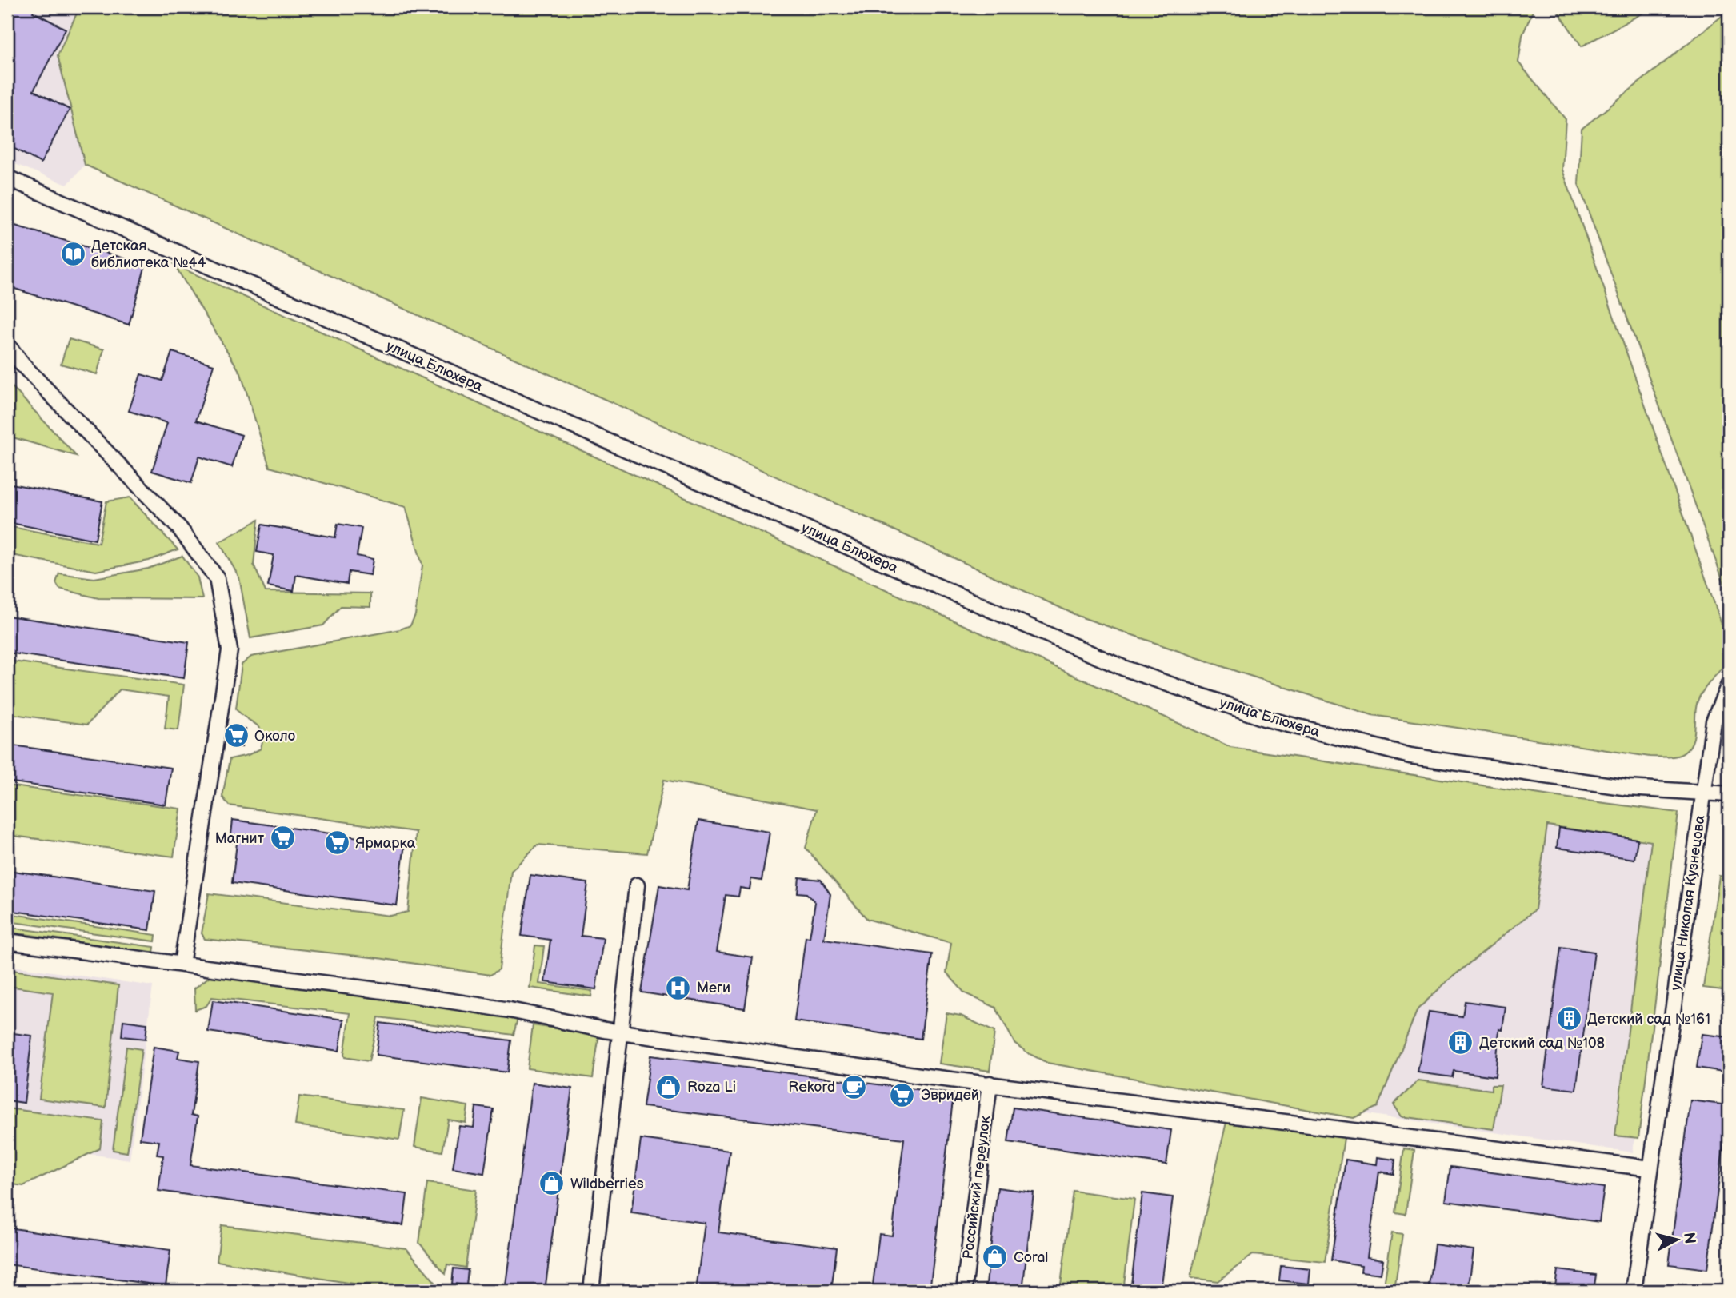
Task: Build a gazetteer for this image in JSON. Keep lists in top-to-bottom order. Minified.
{"streets":{"street":["улица Блюхера","улица Николая Кузнецова","Российский переулок"]},"crossings":[["улица Блюхера","улица Николая Кузнецова"]],"places":{"library":["Детская библиотека №44"],"supermarket":["Около","Магнит","Ярмарка","Эвридей"],"hospital":["Меги"],"building":["Детский сад №161","Детский сад №108"],"shop":["Roza Li","Wildberries","Coral"],"cafe":["Rekord"]},"north":"right"}
